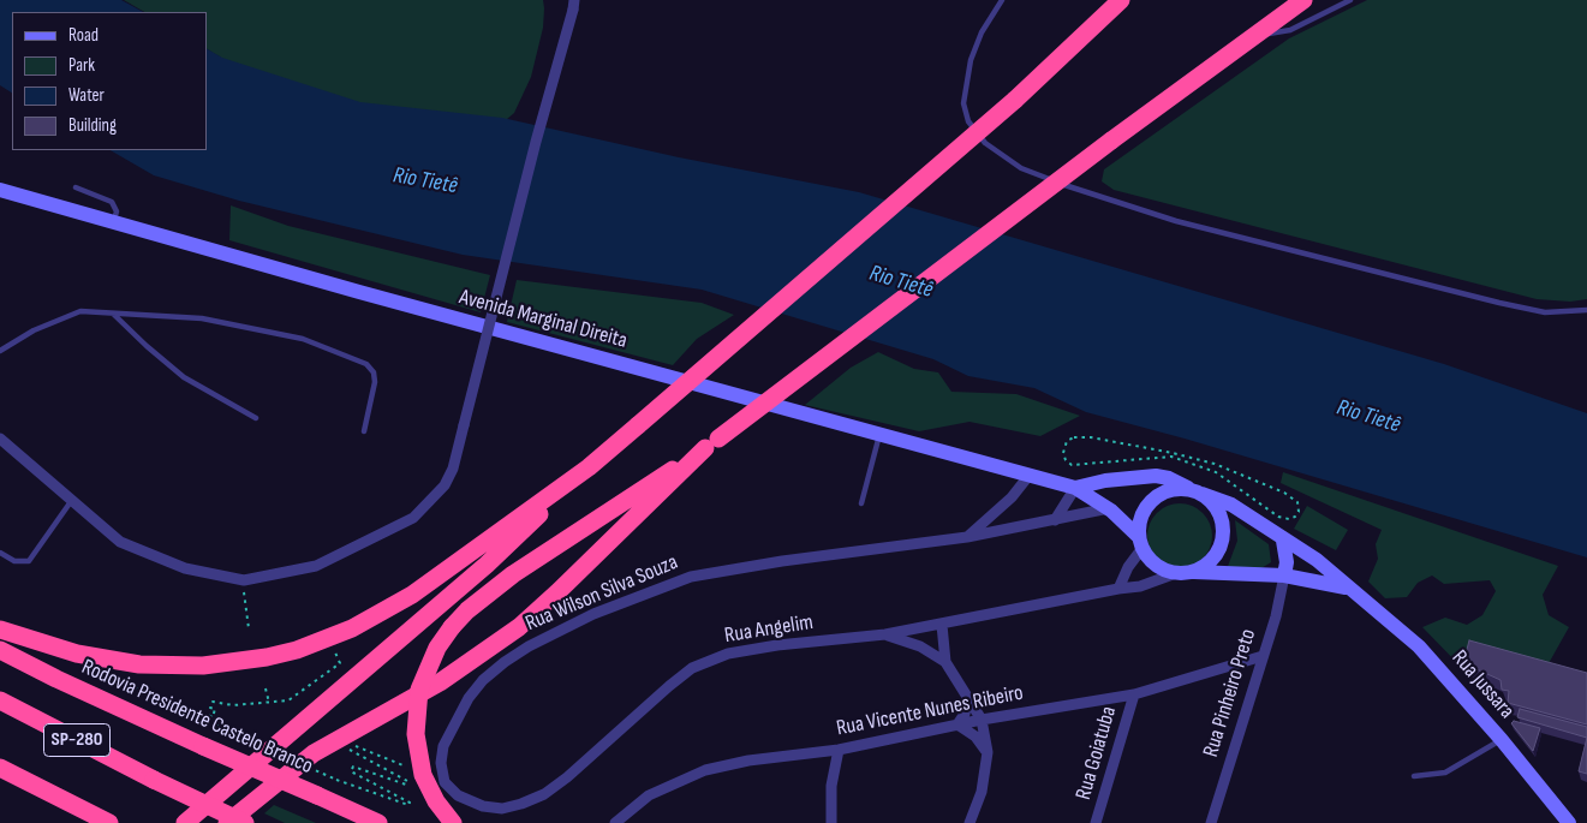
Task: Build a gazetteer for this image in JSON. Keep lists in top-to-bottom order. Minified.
{"streets":{"highway":["Rodovia Presidente Castelo Branco","SP-280"],"main road":["Avenida Marginal Direita","Rua Jussara"],"street":["Rua Wilson Silva Souza","Rua Angelim","Rua Pinheiro Preto","Rua Vicente Nunes Ribeiro","Rua Goiatuba"]},"crossings":[["Avenida Marginal Direita","Rua Wilson Silva Souza"],["Avenida Marginal Direita","Rua Angelim"],["Avenida Marginal Direita","Rua Jussara"],["Rua Wilson Silva Souza","Rua Angelim"],["Rua Angelim","Rua Jussara"],["Rua Jussara","Rua Pinheiro Preto"],["Rua Pinheiro Preto","Rua Vicente Nunes Ribeiro"],["Rua Vicente Nunes Ribeiro","Rua Goiatuba"]],"water":["Rio Tietê"],"legend":["Road","Park","Water","Building"]}
